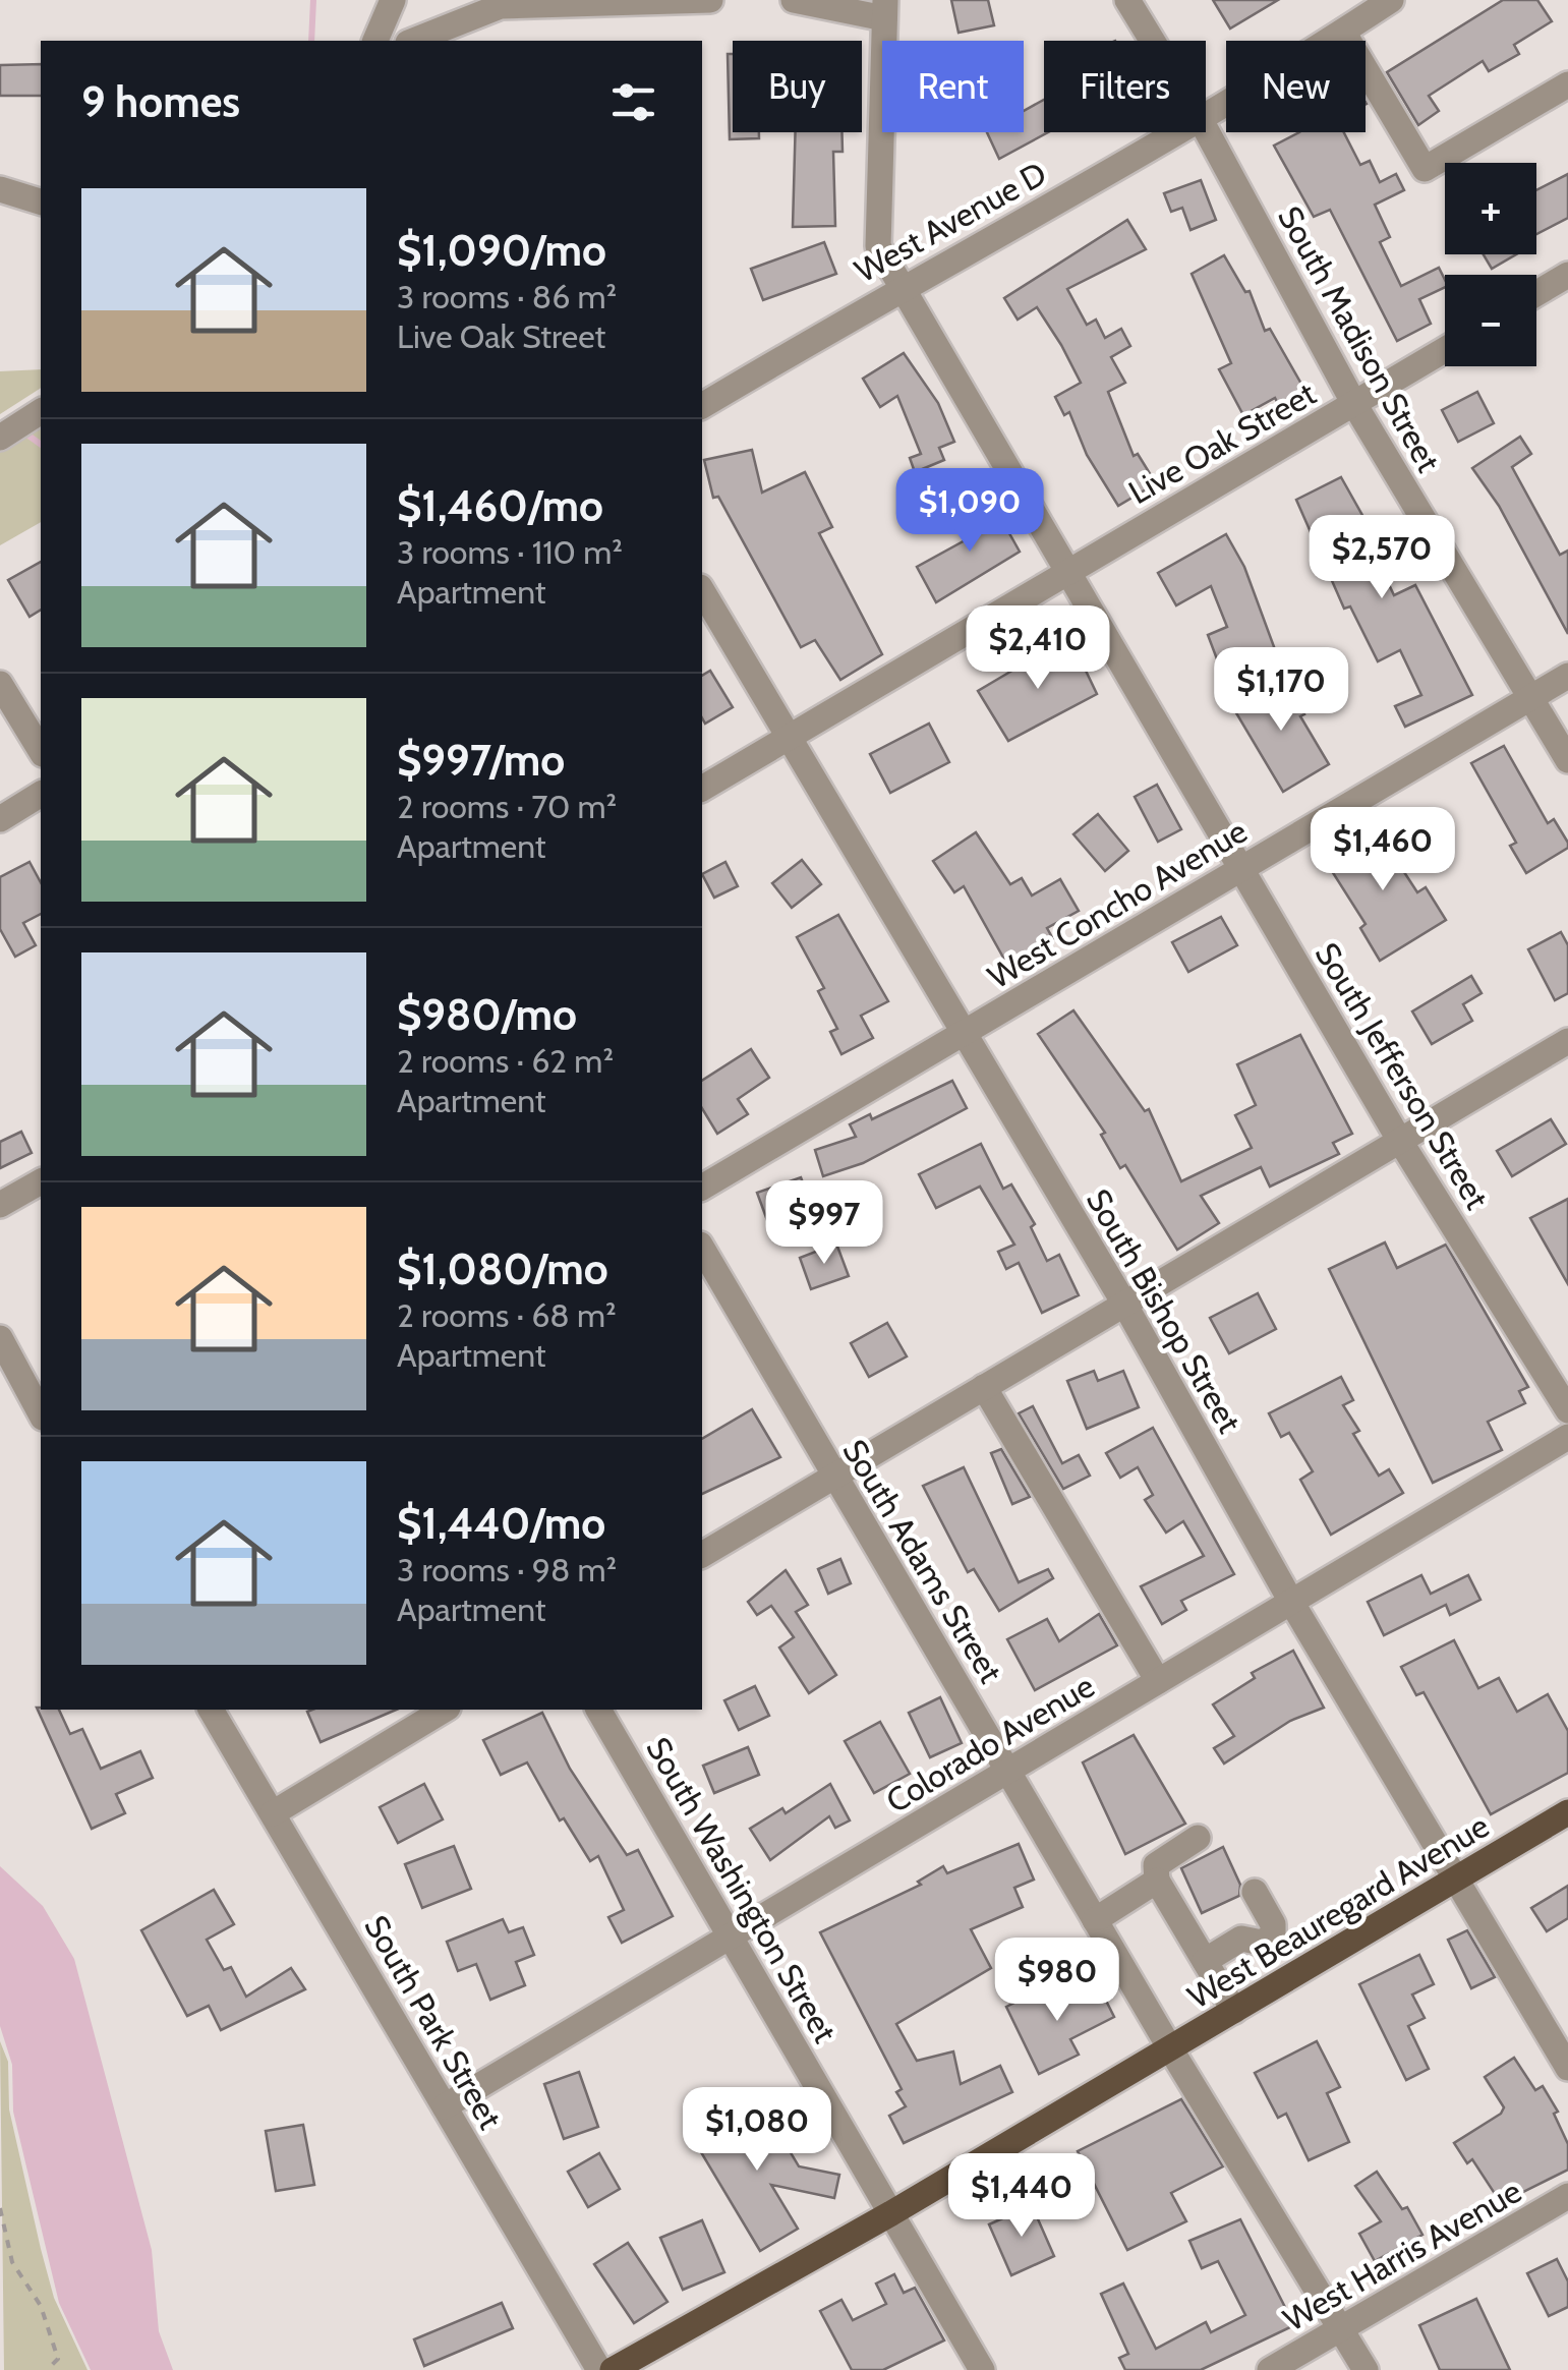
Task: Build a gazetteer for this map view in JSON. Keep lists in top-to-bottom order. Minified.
{"streets":{"main road":["West Beauregard Avenue"],"street":["West Avenue D","South Madison Street","Live Oak Street","West Concho Avenue","South Jefferson Street","South Bishop Street","South Adams Street","Colorado Avenue","South Washington Street","South Park Street","West Harris Avenue"]},"crossings":[["West Avenue D","South Jefferson Street"],["South Madison Street","Live Oak Street"],["South Madison Street","West Concho Avenue"],["Live Oak Street","South Jefferson Street"],["Live Oak Street","South Bishop Street"],["West Concho Avenue","South Jefferson Street"],["West Concho Avenue","South Bishop Street"],["South Bishop Street","Colorado Avenue"],["South Bishop Street","West Beauregard Avenue"],["South Adams Street","Colorado Avenue"],["South Adams Street","West Beauregard Avenue"],["South Adams Street","West Harris Avenue"],["Colorado Avenue","South Washington Street"],["Colorado Avenue","South Park Street"],["South Washington Street","West Beauregard Avenue"]],"page":{"chip":["Buy","Rent","Filters","New"],"heading":"9 homes","map_buttons":["+","−"],"list":[{"name":"$1,090/mo","note":"3 rooms · 86 m² · Live Oak Street"},{"name":"$1,460/mo","note":"3 rooms · 110 m² · Apartment"},{"name":"$997/mo","note":"2 rooms · 70 m² · Apartment"},{"name":"$980/mo","note":"2 rooms · 62 m² · Apartment"},{"name":"$1,080/mo","note":"2 rooms · 68 m² · Apartment"},{"name":"$1,440/mo","note":"3 rooms · 98 m² · Apartment"}],"price":["$1,090","$2,570","$2,410","$1,170","$1,460","$997","$980","$1,080","$1,440"]}}
